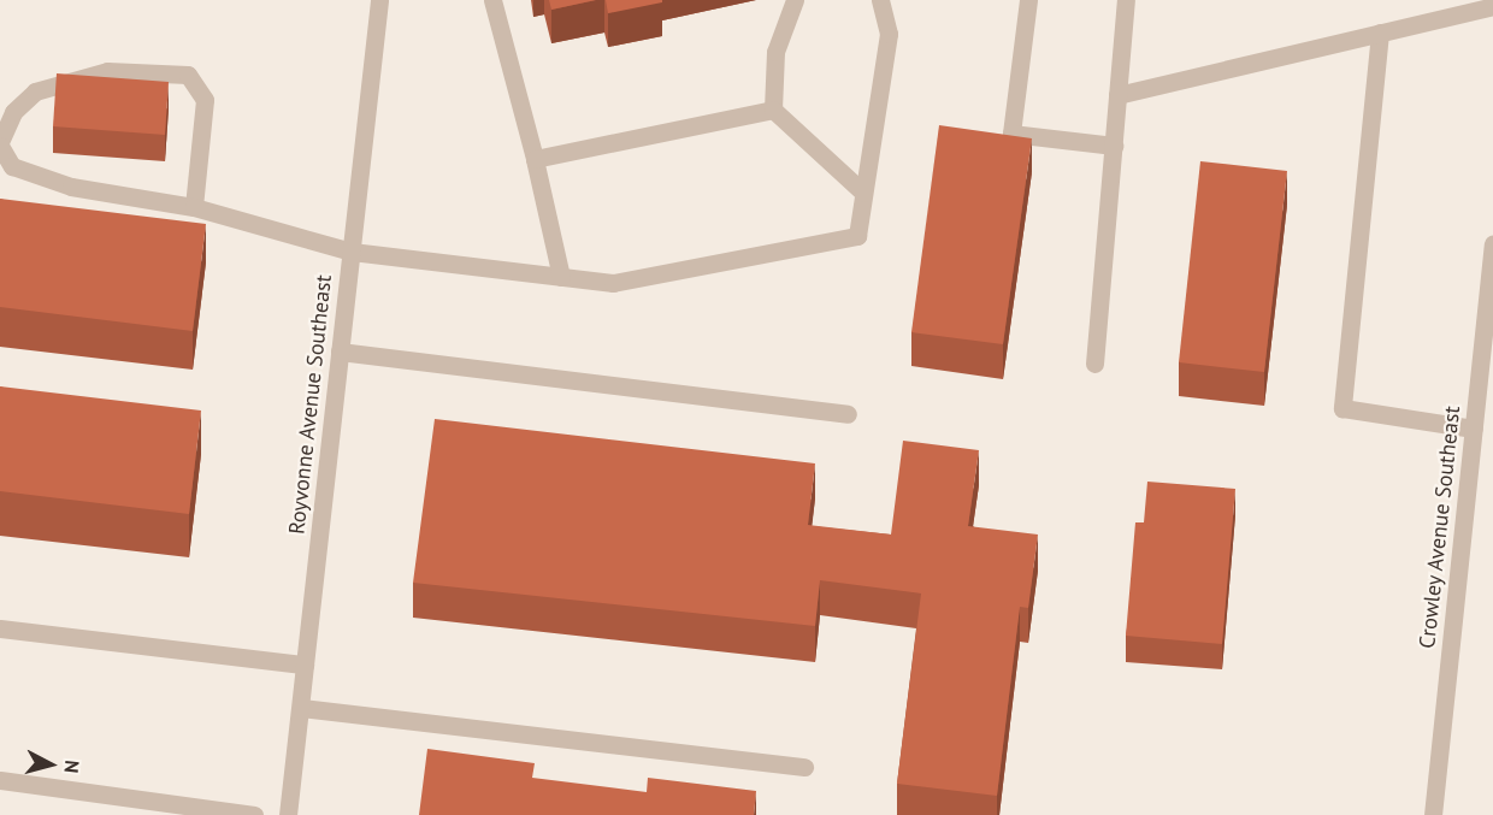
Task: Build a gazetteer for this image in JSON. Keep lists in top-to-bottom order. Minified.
{"streets":{"street":["Royvonne Avenue Southeast","Crowley Avenue Southeast"]},"north":"right"}
